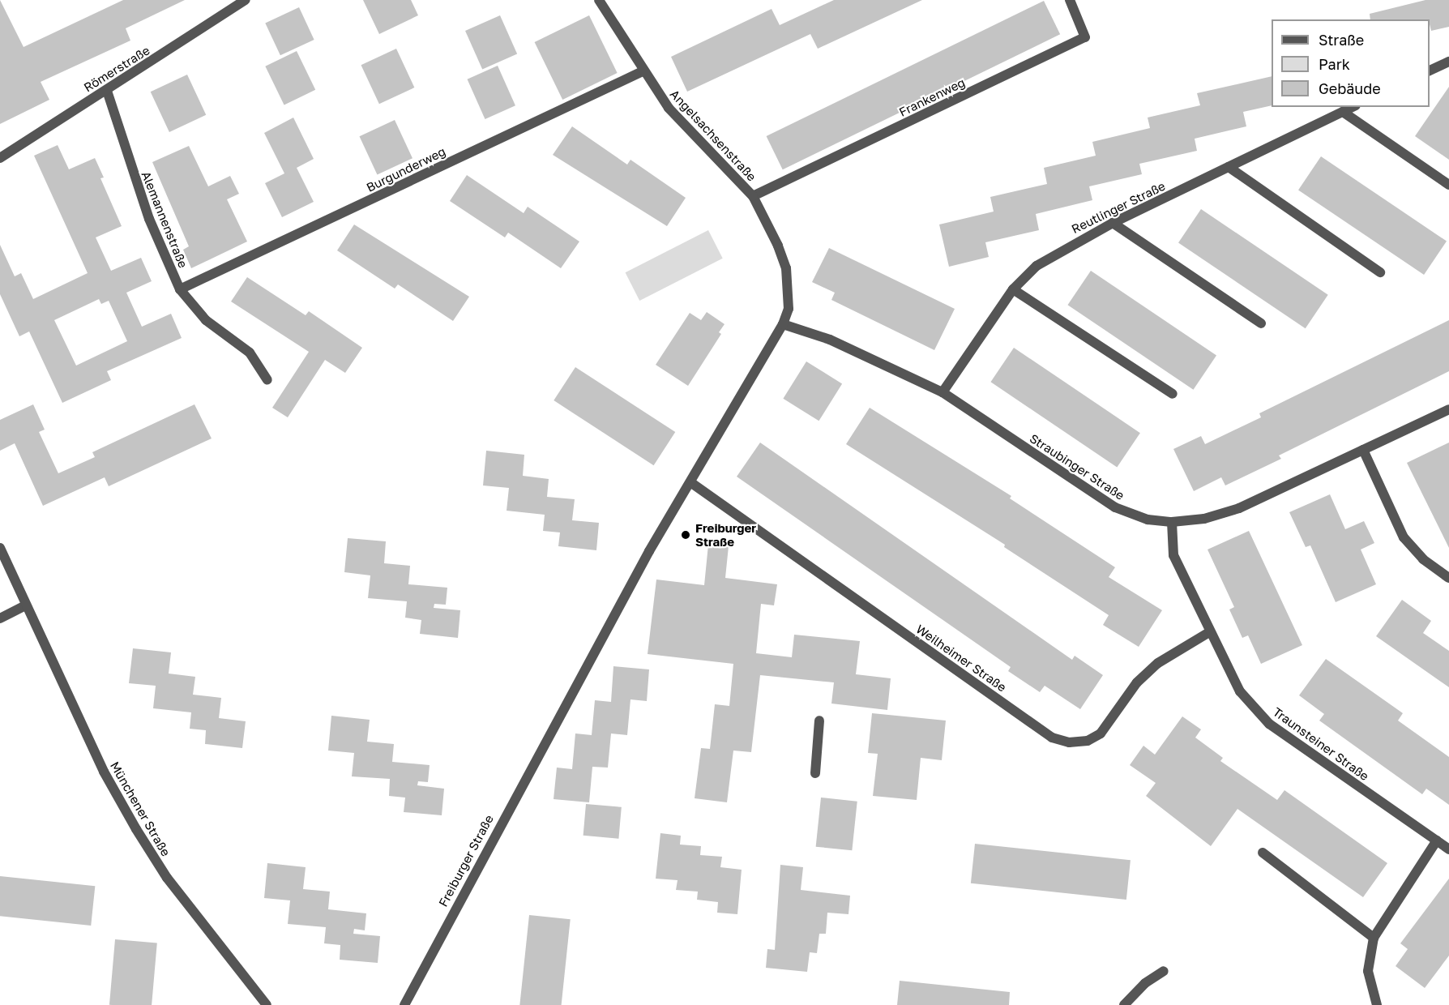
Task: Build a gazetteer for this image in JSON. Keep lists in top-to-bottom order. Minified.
{"streets":{"street":["Römerstraße","Frankenweg","Angelsachsenstraße","Burgunderweg","Reutlinger Straße","Alemannenstraße","Straubinger Straße","Weilheimer Straße","Traunsteiner Straße","Münchener Straße","Freiburger Straße"]},"crossings":[["Römerstraße","Alemannenstraße"],["Frankenweg","Angelsachsenstraße"],["Angelsachsenstraße","Burgunderweg"],["Angelsachsenstraße","Straubinger Straße"],["Angelsachsenstraße","Freiburger Straße"],["Burgunderweg","Alemannenstraße"],["Reutlinger Straße","Straubinger Straße"],["Straubinger Straße","Traunsteiner Straße"],["Straubinger Straße","Freiburger Straße"],["Weilheimer Straße","Traunsteiner Straße"],["Weilheimer Straße","Freiburger Straße"]],"places":["Freiburger Straße"],"legend":["Straße","Park","Gebäude"]}
